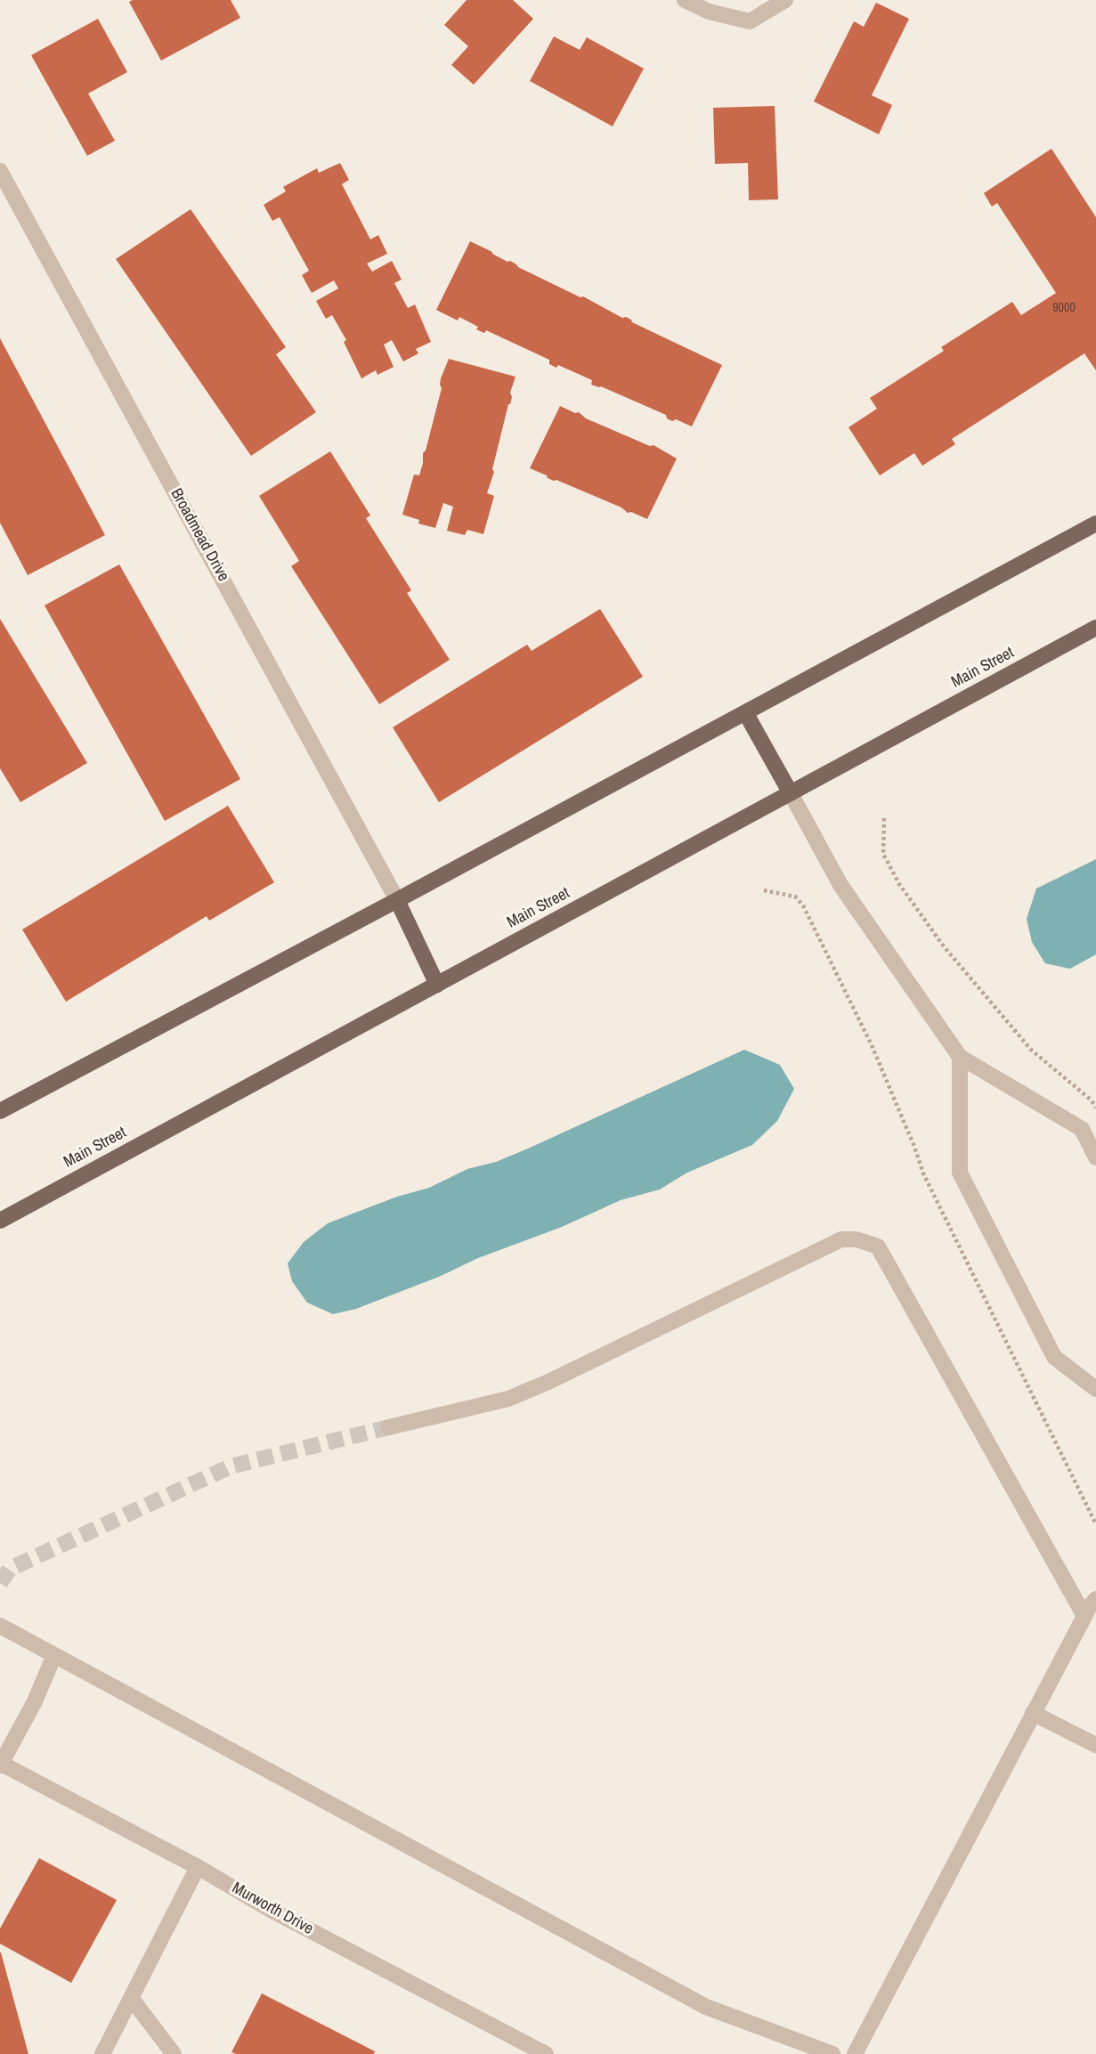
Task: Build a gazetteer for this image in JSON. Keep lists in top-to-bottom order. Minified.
{"streets":{"main road":["Main Street"],"street":["Broadmead Drive","Murworth Drive"]},"house_numbers":["9000"]}
